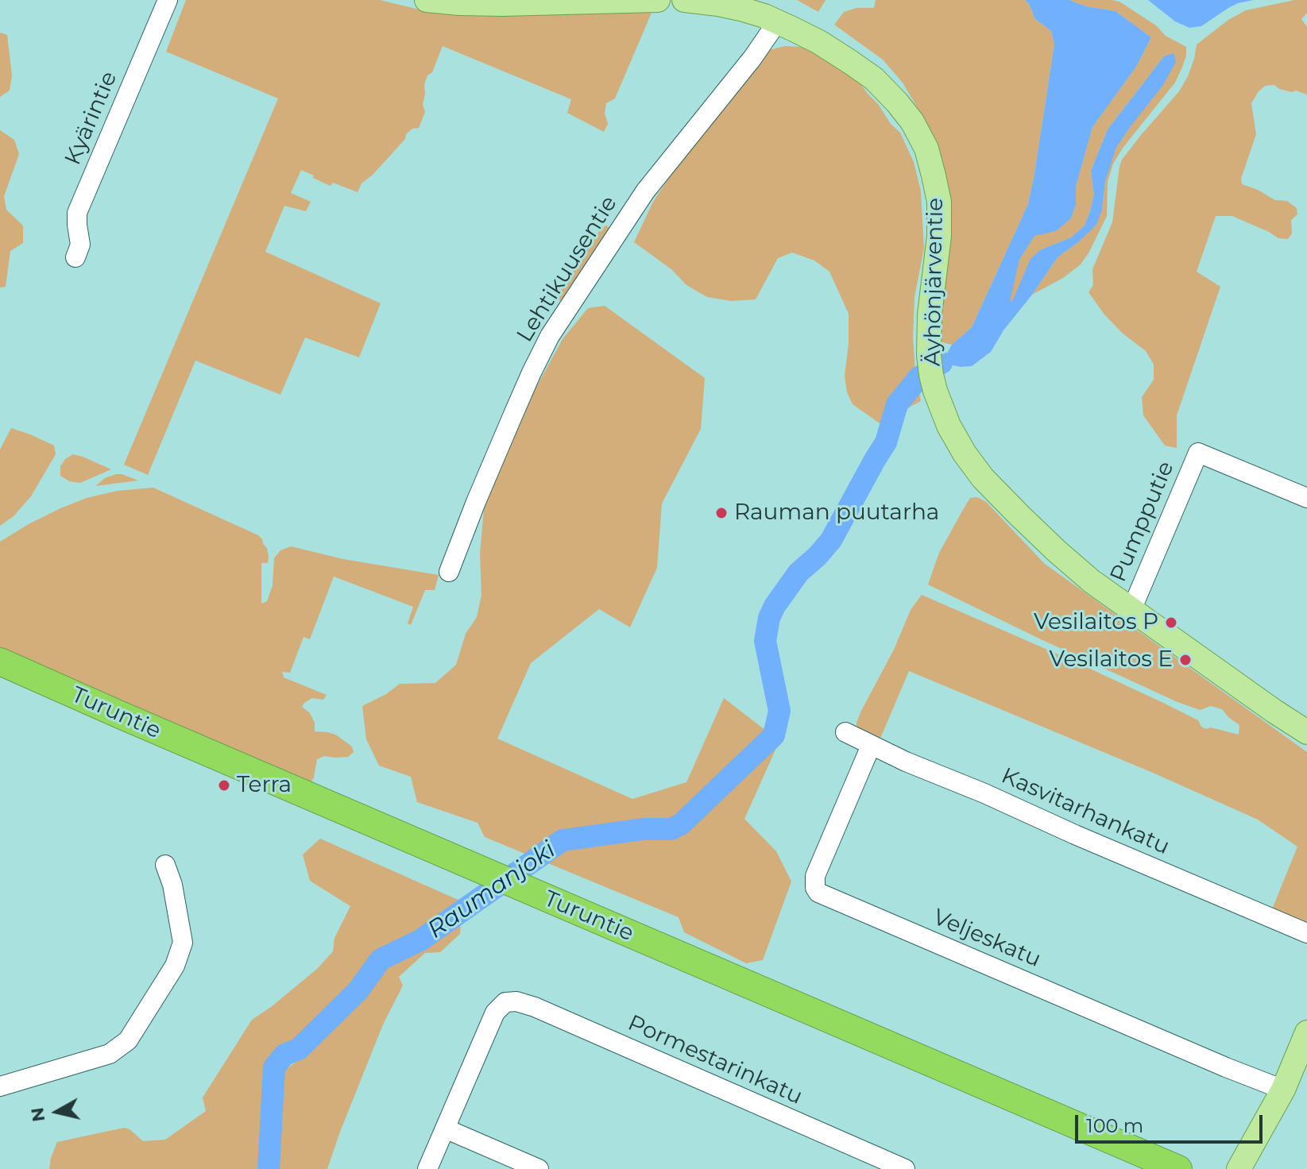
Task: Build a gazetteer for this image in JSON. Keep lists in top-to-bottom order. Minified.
{"streets":{"highway":["Turuntie"],"main road":["Äyhönjärventie"],"street":["Kyärintie","Lehtikuusentie","Pumpputie","Kasvitarhankatu","Veljeskatu","Pormestarinkatu"]},"crossings":[["Lehtikuusentie","Äyhönjärventie"],["Äyhönjärventie","Pumpputie"],["Kasvitarhankatu","Veljeskatu"]],"water":["Raumanjoki"],"places":["Rauman puutarha","Vesilaitos P","Vesilaitos E","Terra"],"scale_bar":"100 m","north":"left"}
